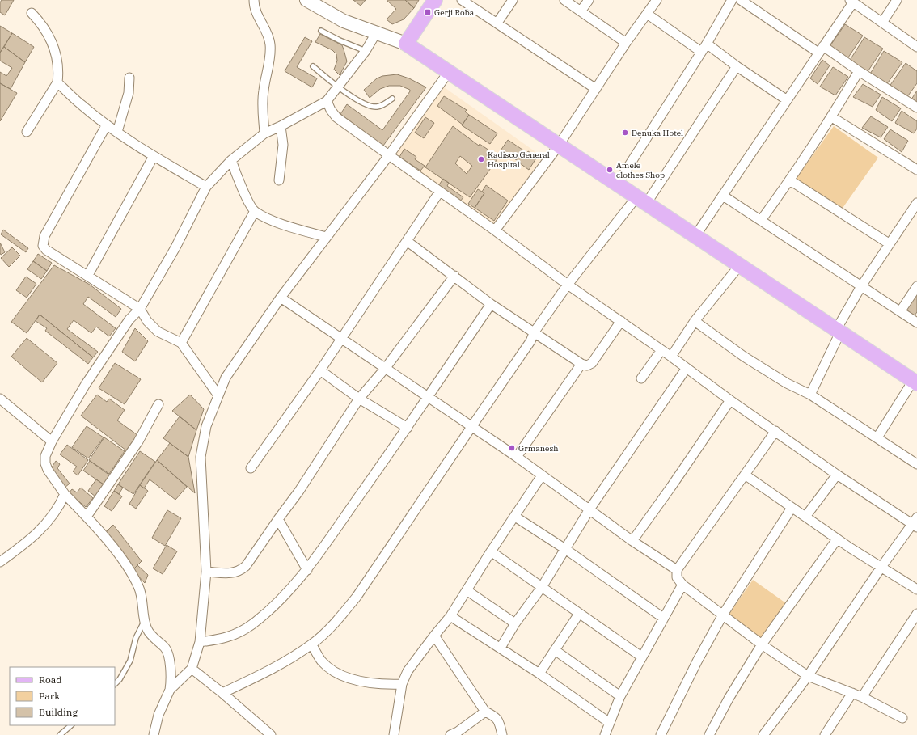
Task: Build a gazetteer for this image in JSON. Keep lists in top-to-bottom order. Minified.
{"places":{"transit":["Gerji Roba"],"other":["Denuka Hotel","Kadisco General Hospital","Amele clothes Shop","Grmanesh"]},"legend":["Road","Park","Building"]}
